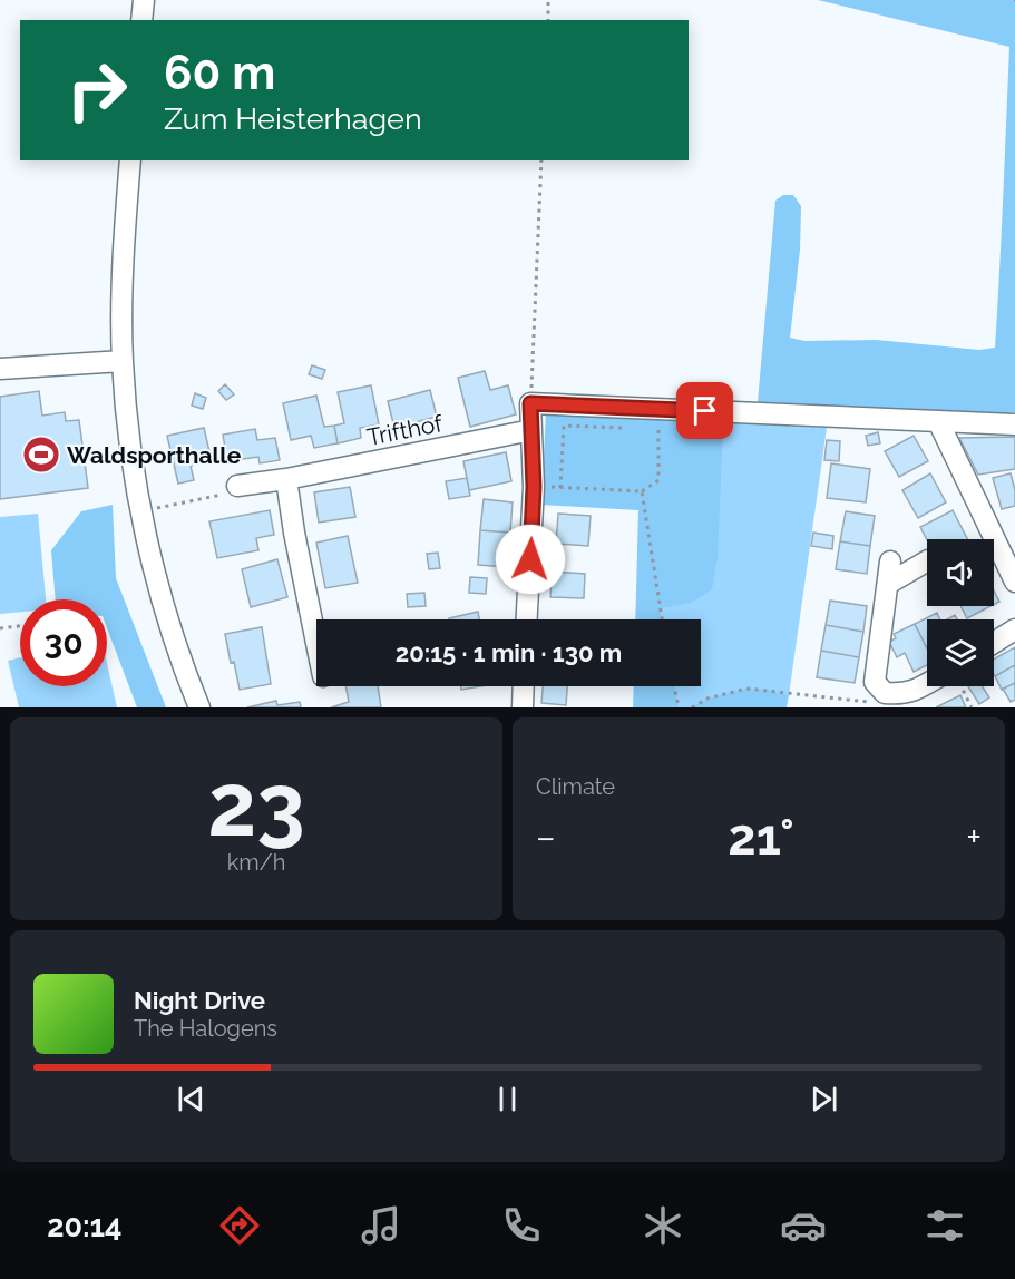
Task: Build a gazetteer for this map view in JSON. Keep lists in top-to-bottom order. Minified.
{"streets":{"street":["Trifthof"]},"places":{"sports":["Waldsporthalle"]},"page":{"turn":["60 m","Zum Heisterhagen"],"limit":"30","trip":"20:15 · 1 min · 130 m","tile":[["23","km/h"],"Climate"],"heat":["−","21°","+"],"song":["Night Drive","The Halogens"],"tabs":"20:14"}}
